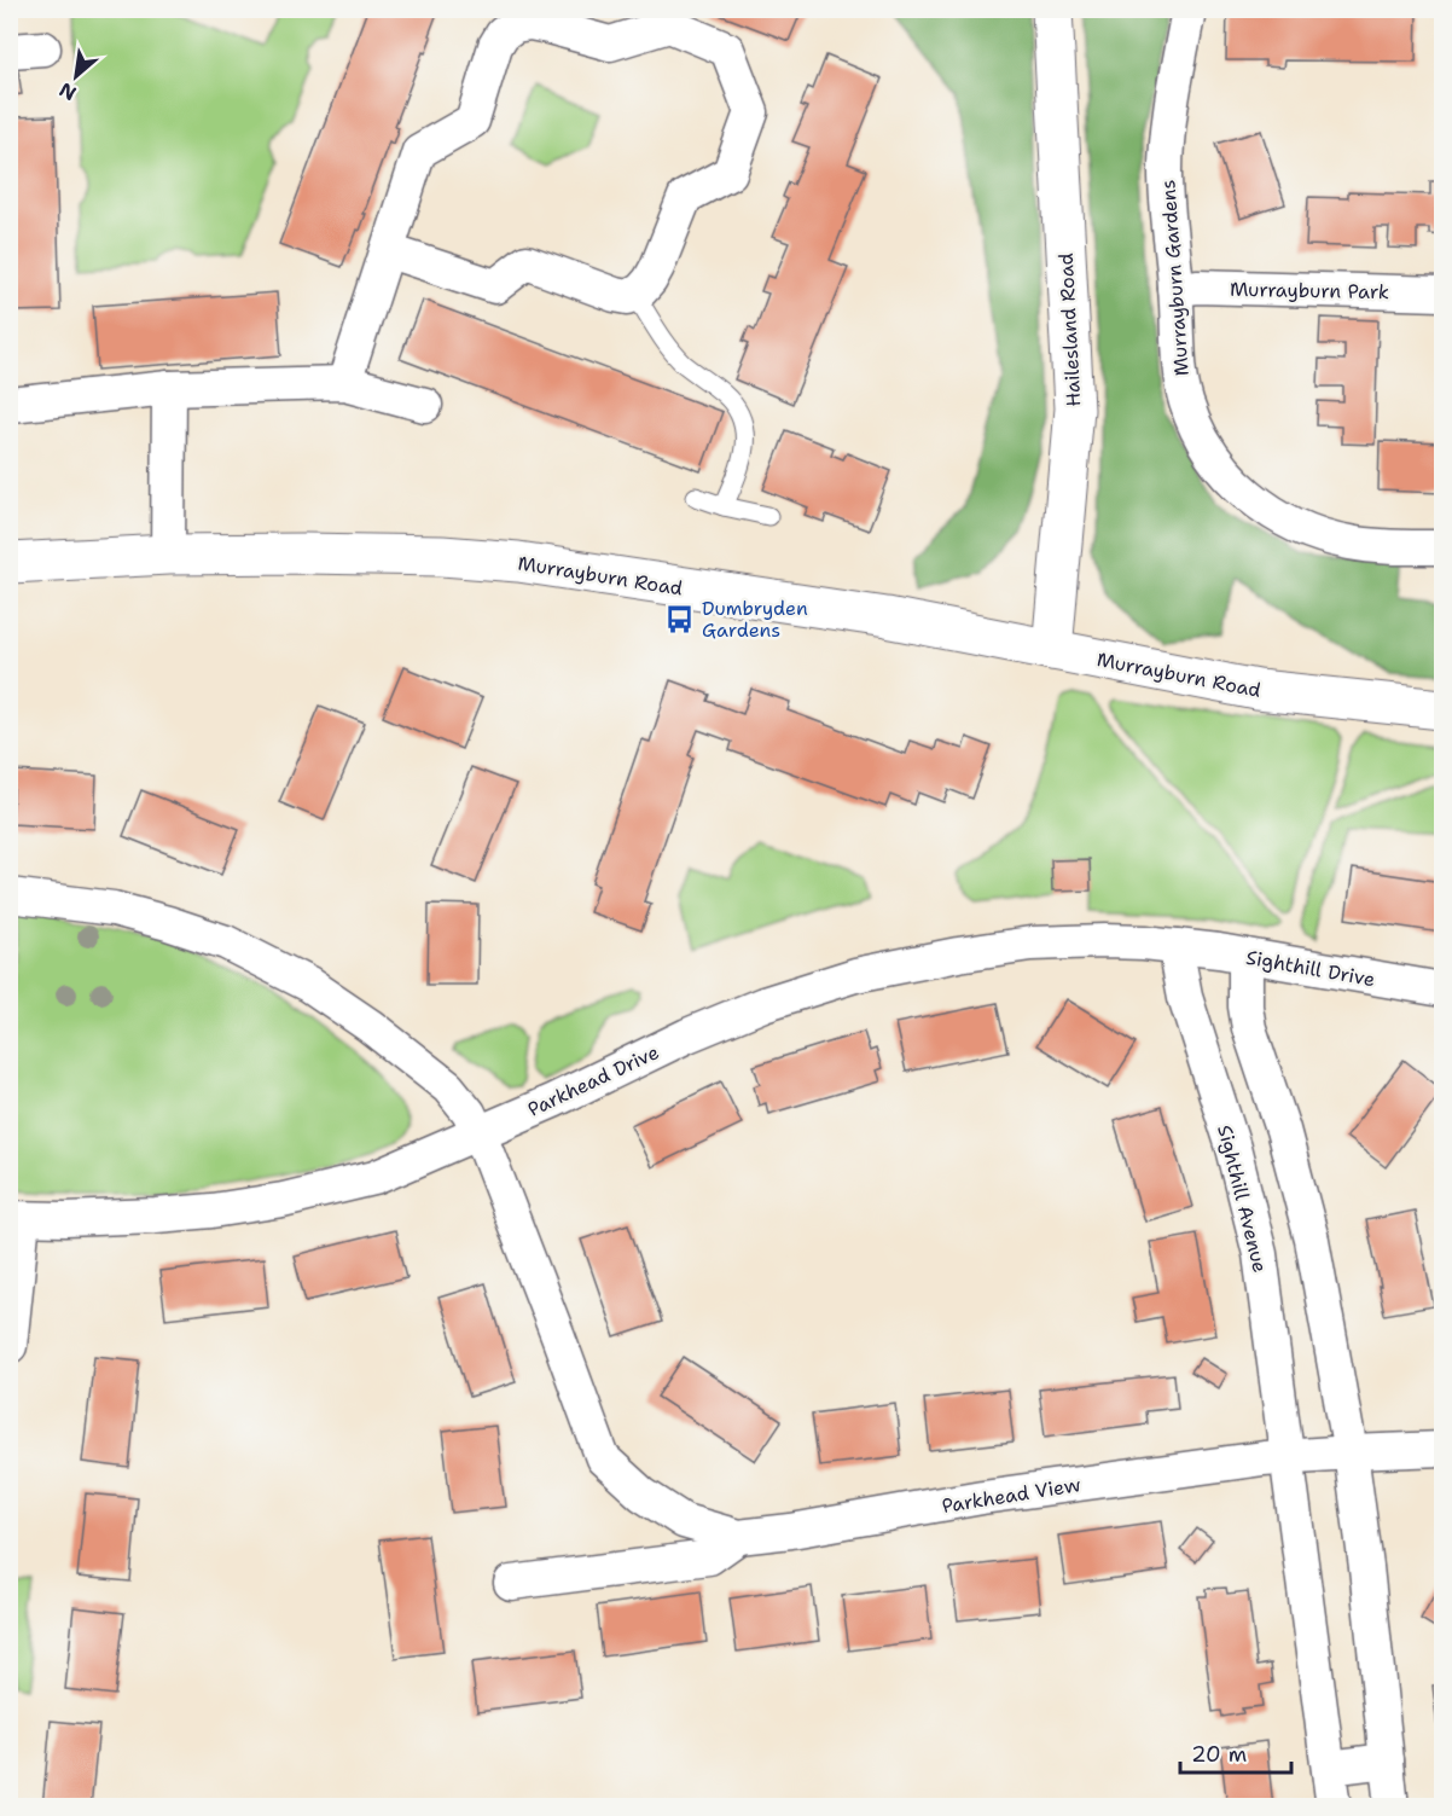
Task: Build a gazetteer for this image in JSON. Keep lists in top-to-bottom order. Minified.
{"streets":{"street":["Murrayburn Gardens","Murrayburn Park","Hailesland Road","Murrayburn Road","Sighthill Drive","Parkhead Drive","Sighthill Avenue","Parkhead View"]},"crossings":[["Murrayburn Gardens","Murrayburn Park"],["Hailesland Road","Murrayburn Road"],["Sighthill Drive","Parkhead Drive"],["Sighthill Drive","Sighthill Avenue"],["Parkhead Drive","Sighthill Avenue"],["Parkhead Drive","Parkhead View"],["Sighthill Avenue","Parkhead View"]],"places":{"bus stop":["Dumbryden Gardens"]},"scale_bar":"20 m","north":"bottom left"}
